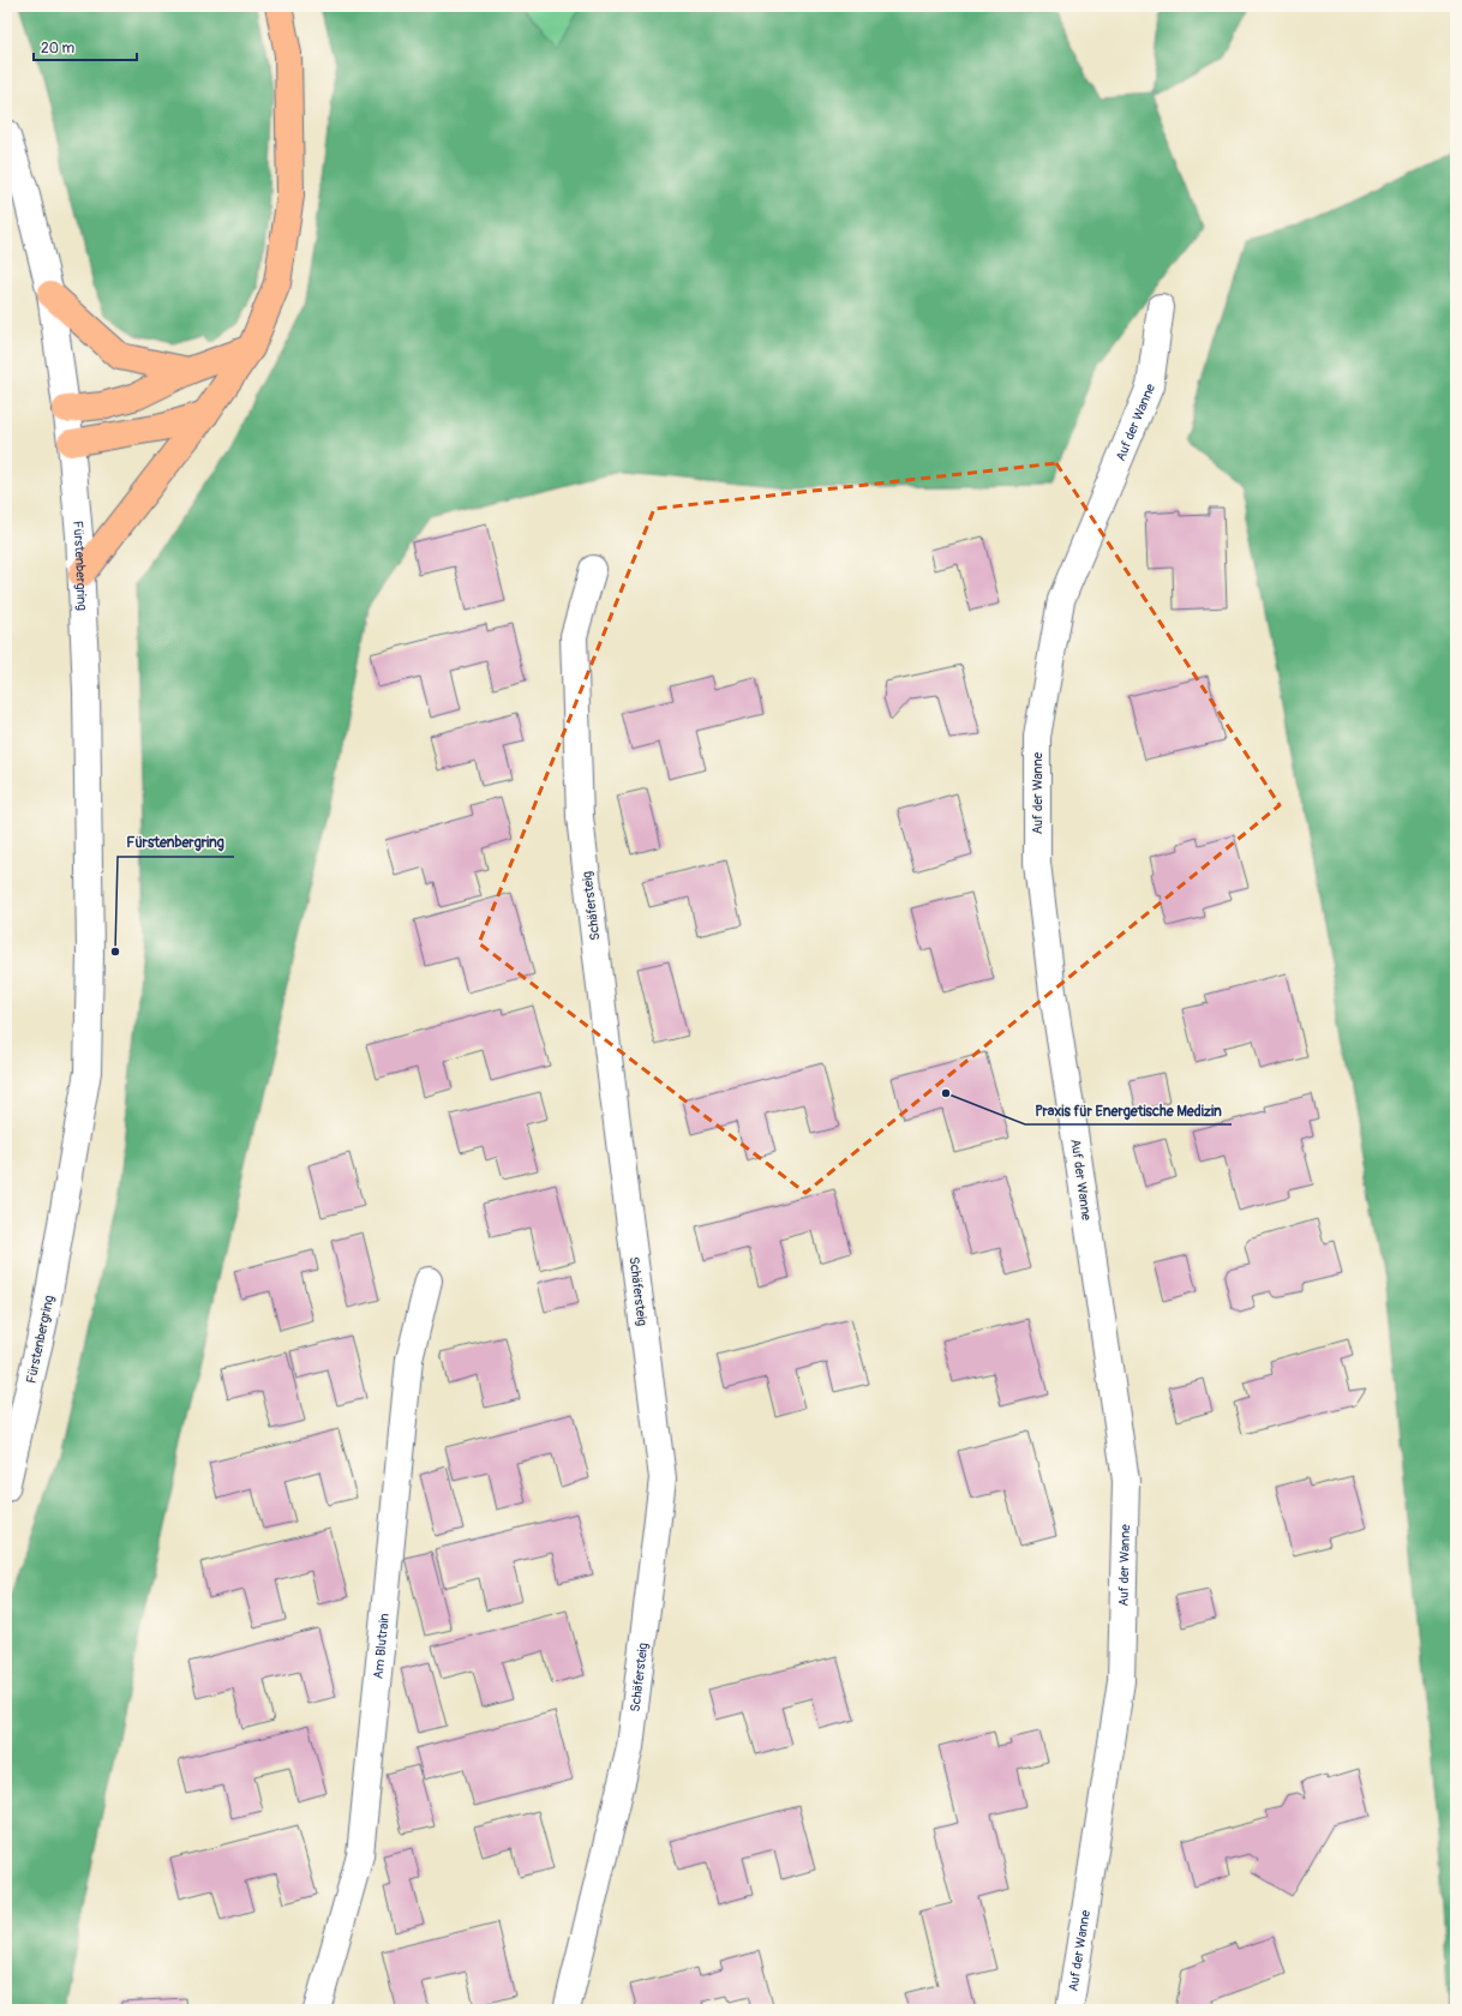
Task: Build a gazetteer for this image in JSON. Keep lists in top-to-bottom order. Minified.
{"streets":{"street":["Auf der Wanne","Fürstenbergring","Schäfersteig","Am Blutrain"]},"places":["Fürstenbergring","Praxis für Energetische Medizin"],"scale_bar":"20 m"}
